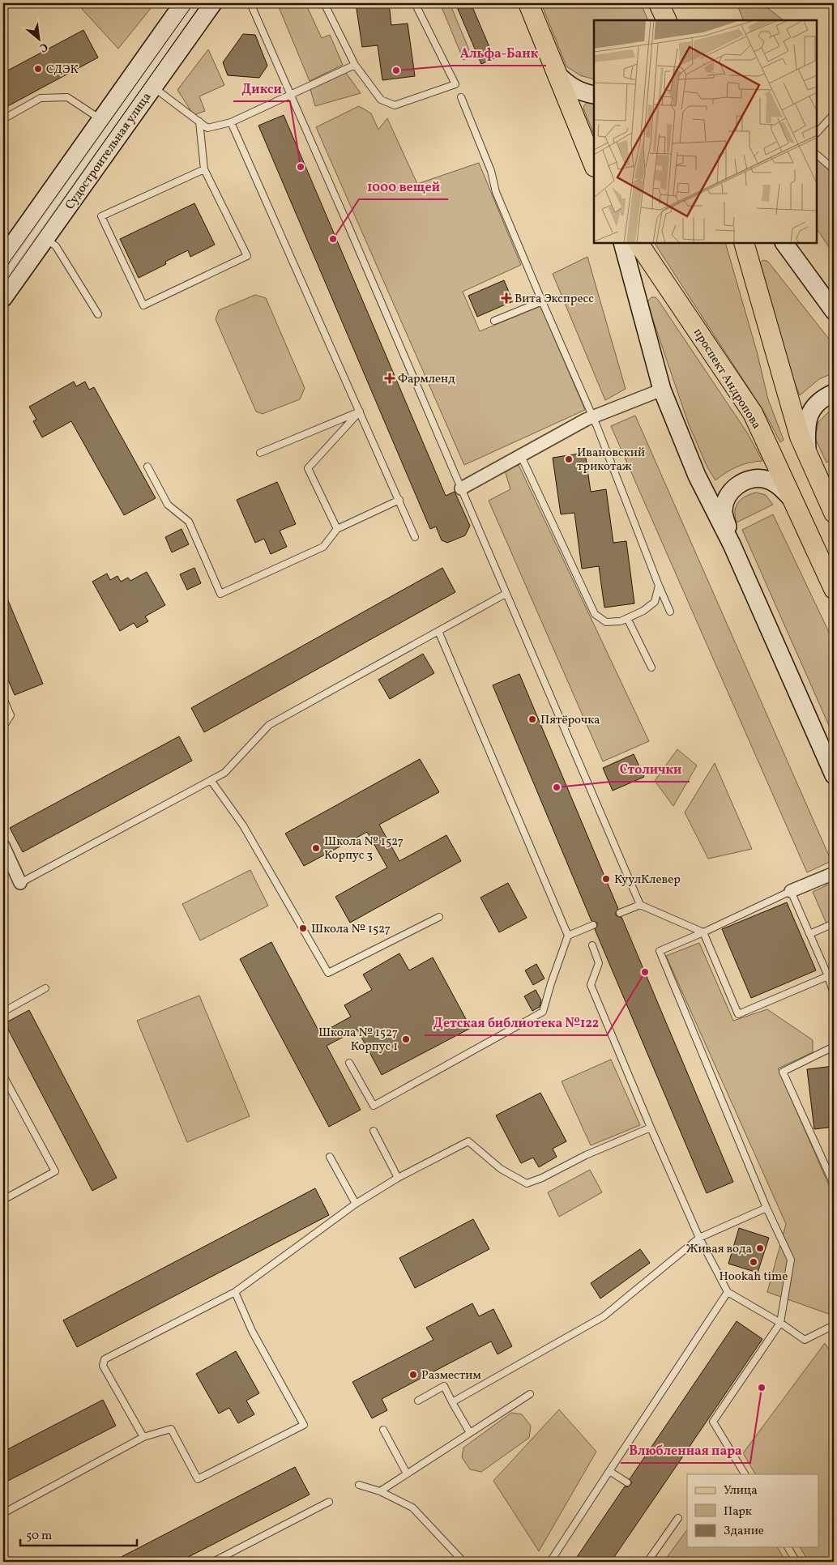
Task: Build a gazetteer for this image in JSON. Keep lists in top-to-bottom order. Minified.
{"streets":{"main road":["Судостроительная улица","проспект Андропова"]},"places":{"other":["СДЭК","Альфа-Банк","Дикси","1000 вещей","Ивановский трикотаж","Пятёрочка","Столички","Школа № 1527 Корпус 3","КуулКлевер","Школа № 1527","Детская библиотека №122","Школа № 1527 Корпус 1","Живая вода","Hookah time","Разместим","Влюбленная пара"],"health":["Вита Экспресс","Фармленд"]},"legend":["Улица","Парк","Здание"],"scale_bar":"50 m","north":"bottom right"}
